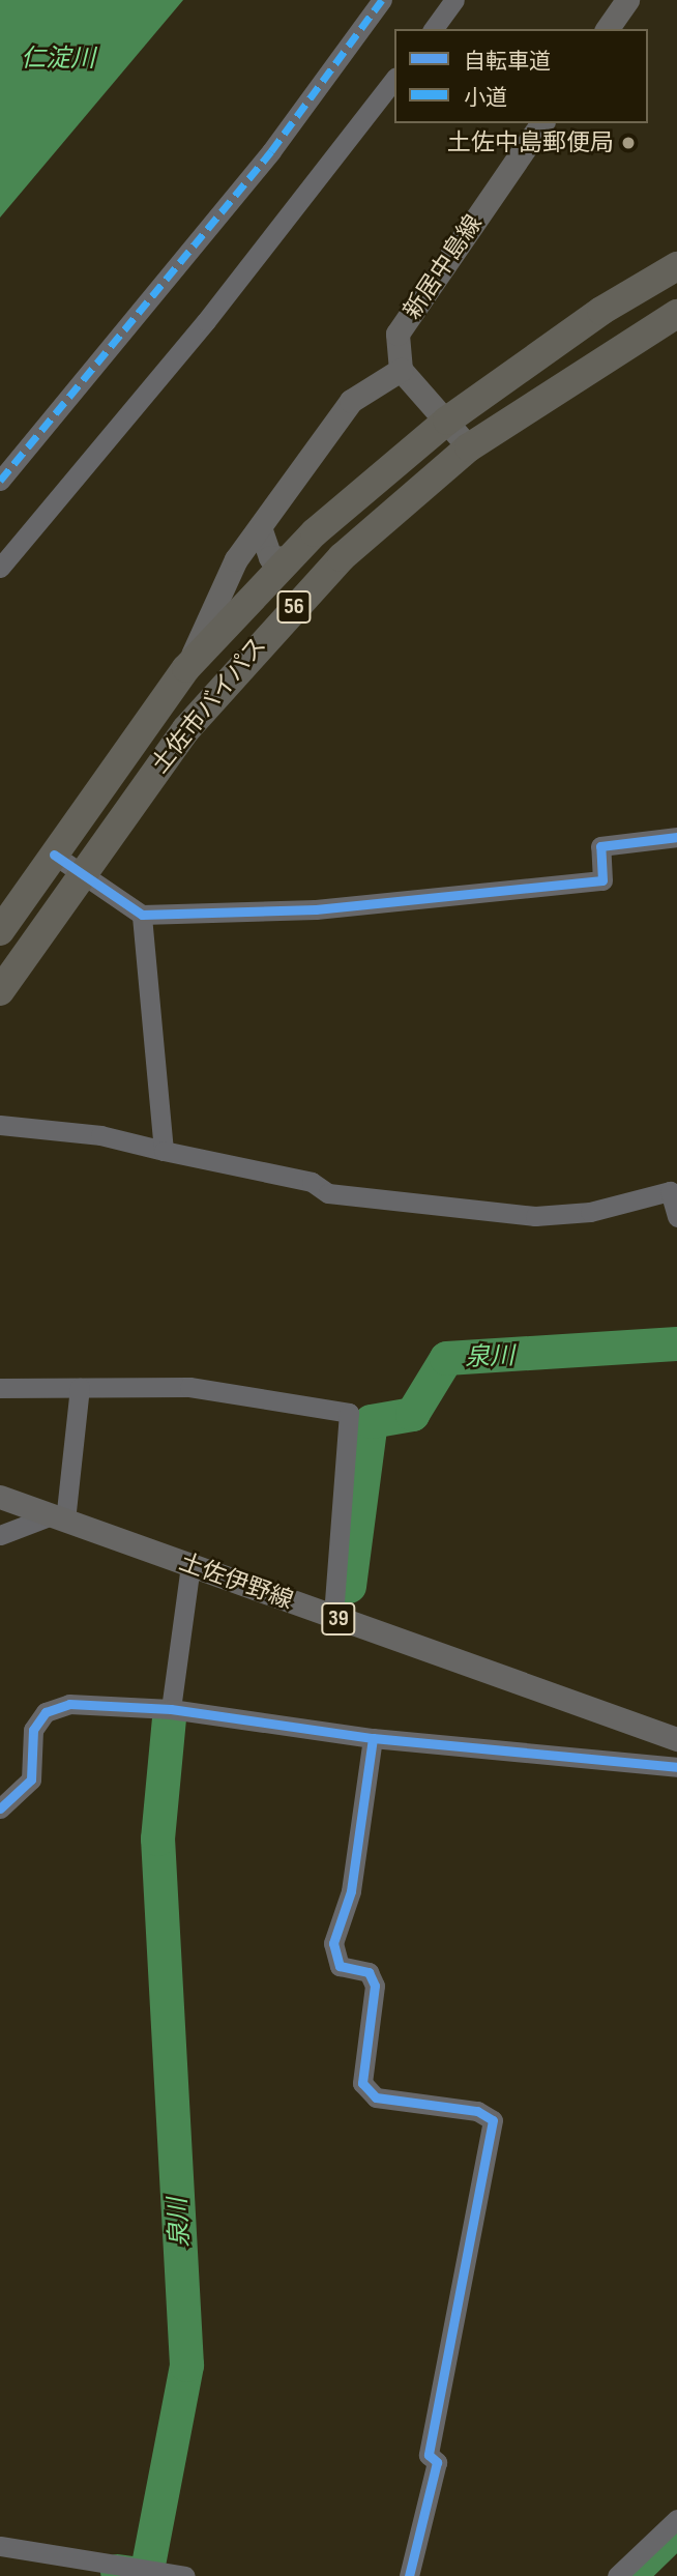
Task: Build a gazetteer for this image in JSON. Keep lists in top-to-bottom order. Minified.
{"streets":{"highway":["56","土佐市バイパス"],"main road":["新居中島線","土佐伊野線","39"]},"water":["仁淀川","泉川"],"places":["土佐中島郵便局"],"legend":["自転車道","小道"]}
